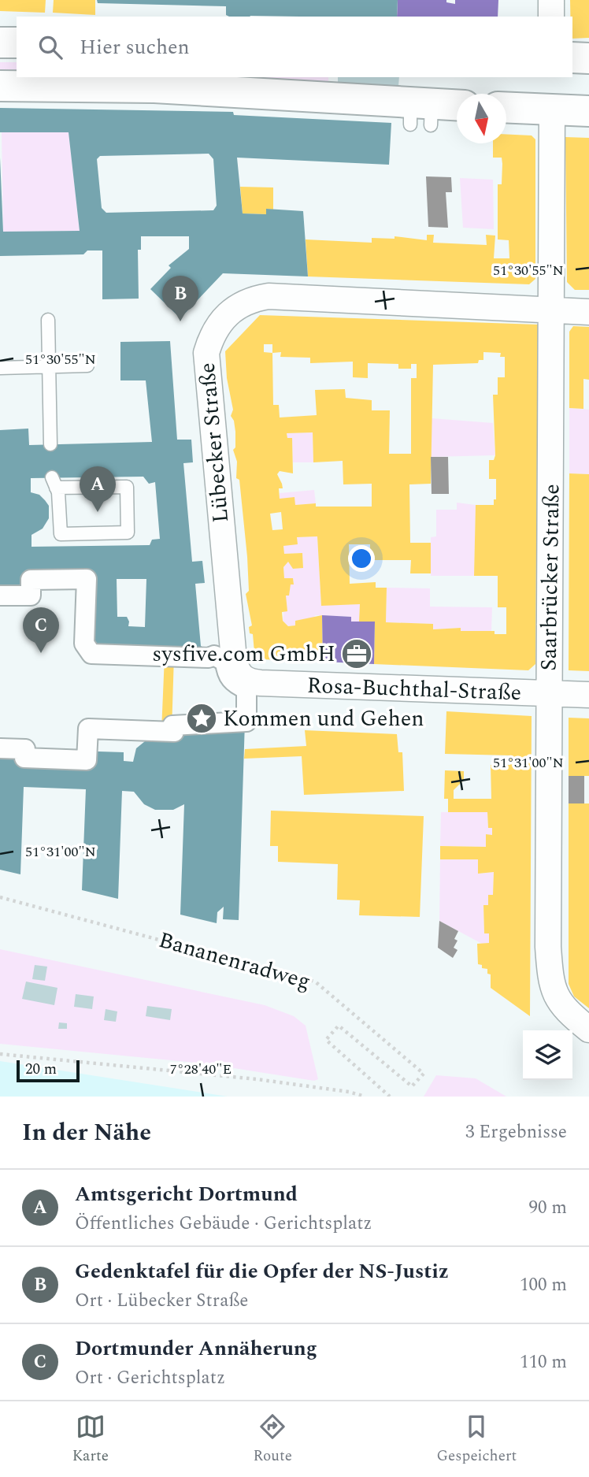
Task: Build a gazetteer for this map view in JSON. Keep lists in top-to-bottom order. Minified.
{"streets":{"street":["Lübecker Straße","Saarbrücker Straße","Rosa-Buchthal-Straße"],"path":["Bananenradweg"]},"crossings":[["Lübecker Straße","Saarbrücker Straße"],["Lübecker Straße","Rosa-Buchthal-Straße"],["Saarbrücker Straße","Rosa-Buchthal-Straße"]],"places":{"office":["sysfive.com GmbH"],"place":["Kommen und Gehen"]},"scale_bar":"20 m","north":"bottom","page":{"search":"Hier suchen","pins":["B","A","C"],"scale":"20 m","heading":["In der Nähe","3 Ergebnisse"],"list":[{"mark":"A","name":"Amtsgericht Dortmund","note":"Öffentliches Gebäude · Gerichtsplatz","value":"90 m"},{"mark":"B","name":"Gedenktafel für die Opfer der NS-Justiz","note":"Ort · Lübecker Straße","value":"100 m"},{"mark":"C","name":"Dortmunder Annäherung","note":"Ort · Gerichtsplatz","value":"110 m"}],"nav":["Karte","Route","Gespeichert"]},"coordinates":["51°30'55\"N","51°31'00\"N","7°28'40\"E"]}
